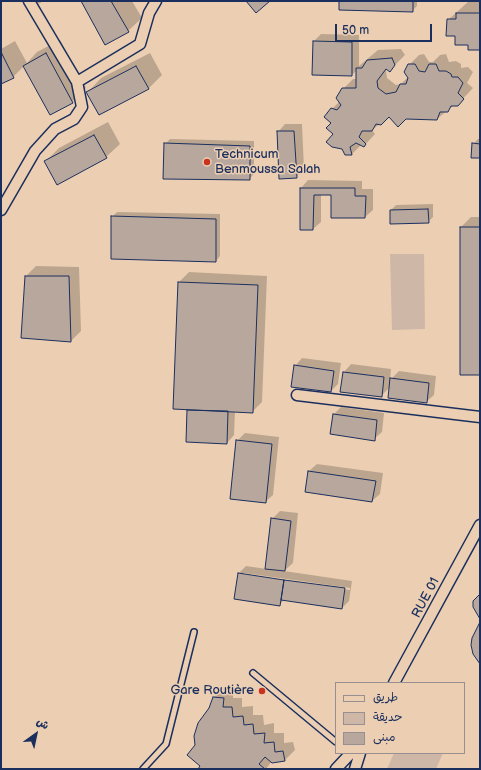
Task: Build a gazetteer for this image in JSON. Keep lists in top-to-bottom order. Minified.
{"streets":{"street":["RUE 01"]},"places":["Technicum Benmoussa Salah","Gare Routière"],"legend":["طريق","حديقة","مبنى"],"scale_bar":"50 m","north":"top right"}
